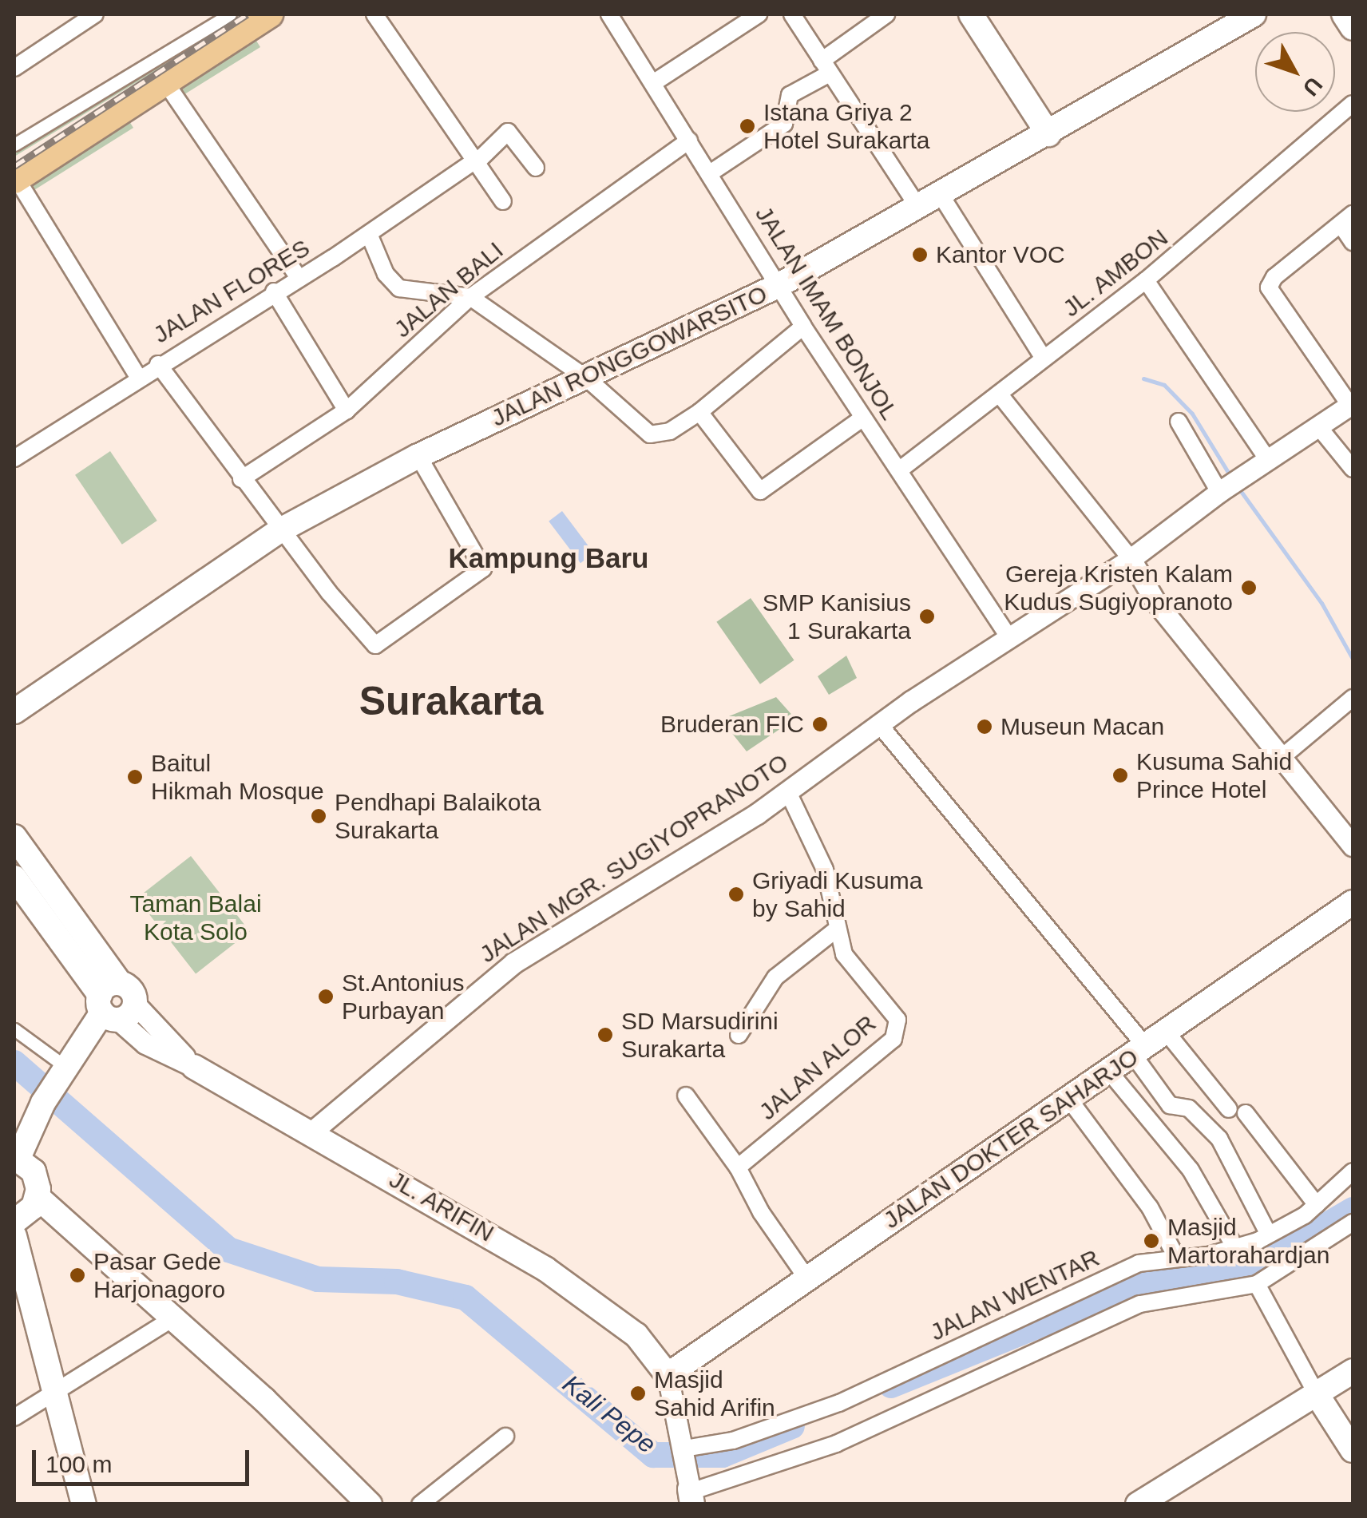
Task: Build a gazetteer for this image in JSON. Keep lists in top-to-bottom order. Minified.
{"streets":{"main road":["JALAN RONGGOWARSITO","JALAN DOKTER SAHARJO","JL. ARIFIN"],"street":["JL. AMBON","JALAN BALI","JALAN FLORES","JALAN IMAM BONJOL","JALAN MGR. SUGIYOPRANOTO","JALAN ALOR","JALAN WENTAR"]},"crossings":[["JL. AMBON","JALAN IMAM BONJOL"],["JALAN BALI","JALAN IMAM BONJOL"],["JALAN IMAM BONJOL","JALAN RONGGOWARSITO"],["JALAN IMAM BONJOL","JALAN MGR. SUGIYOPRANOTO"],["JALAN MGR. SUGIYOPRANOTO","JALAN ALOR"],["JALAN MGR. SUGIYOPRANOTO","JL. ARIFIN"],["JALAN DOKTER SAHARJO","JL. ARIFIN"]],"districts":["Kampung Baru","Surakarta"],"water":["Kali Pepe"],"parks":["Taman Balai Kota Solo"],"places":["Istana Griya 2 Hotel Surakarta","Kantor VOC","Gereja Kristen Kalam Kudus Sugiyopranoto","SMP Kanisius 1 Surakarta","Bruderan FIC","Museun Macan","Kusuma Sahid Prince Hotel","Baitul Hikmah Mosque","Pendhapi Balaikota Surakarta","Griyadi Kusuma by Sahid","St.Antonius Purbayan","SD Marsudirini Surakarta","Masjid Martorahardjan","Pasar Gede Harjonagoro","Masjid Sahid Arifin"],"scale_bar":"100 m","north":"bottom right"}
